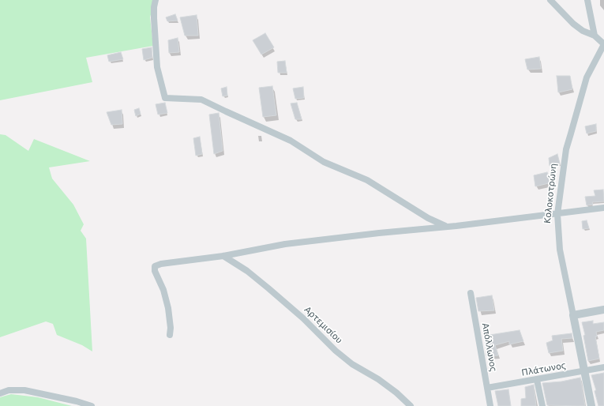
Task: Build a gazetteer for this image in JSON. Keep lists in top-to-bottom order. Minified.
{"streets":{"street":["Κολοκοτρώνη","Αρτεμισίου","Απόλλωνος","Πλάτωνος"]},"crossings":[["Κολοκοτρώνη","Πλάτωνος"],["Απόλλωνος","Πλάτωνος"]]}
